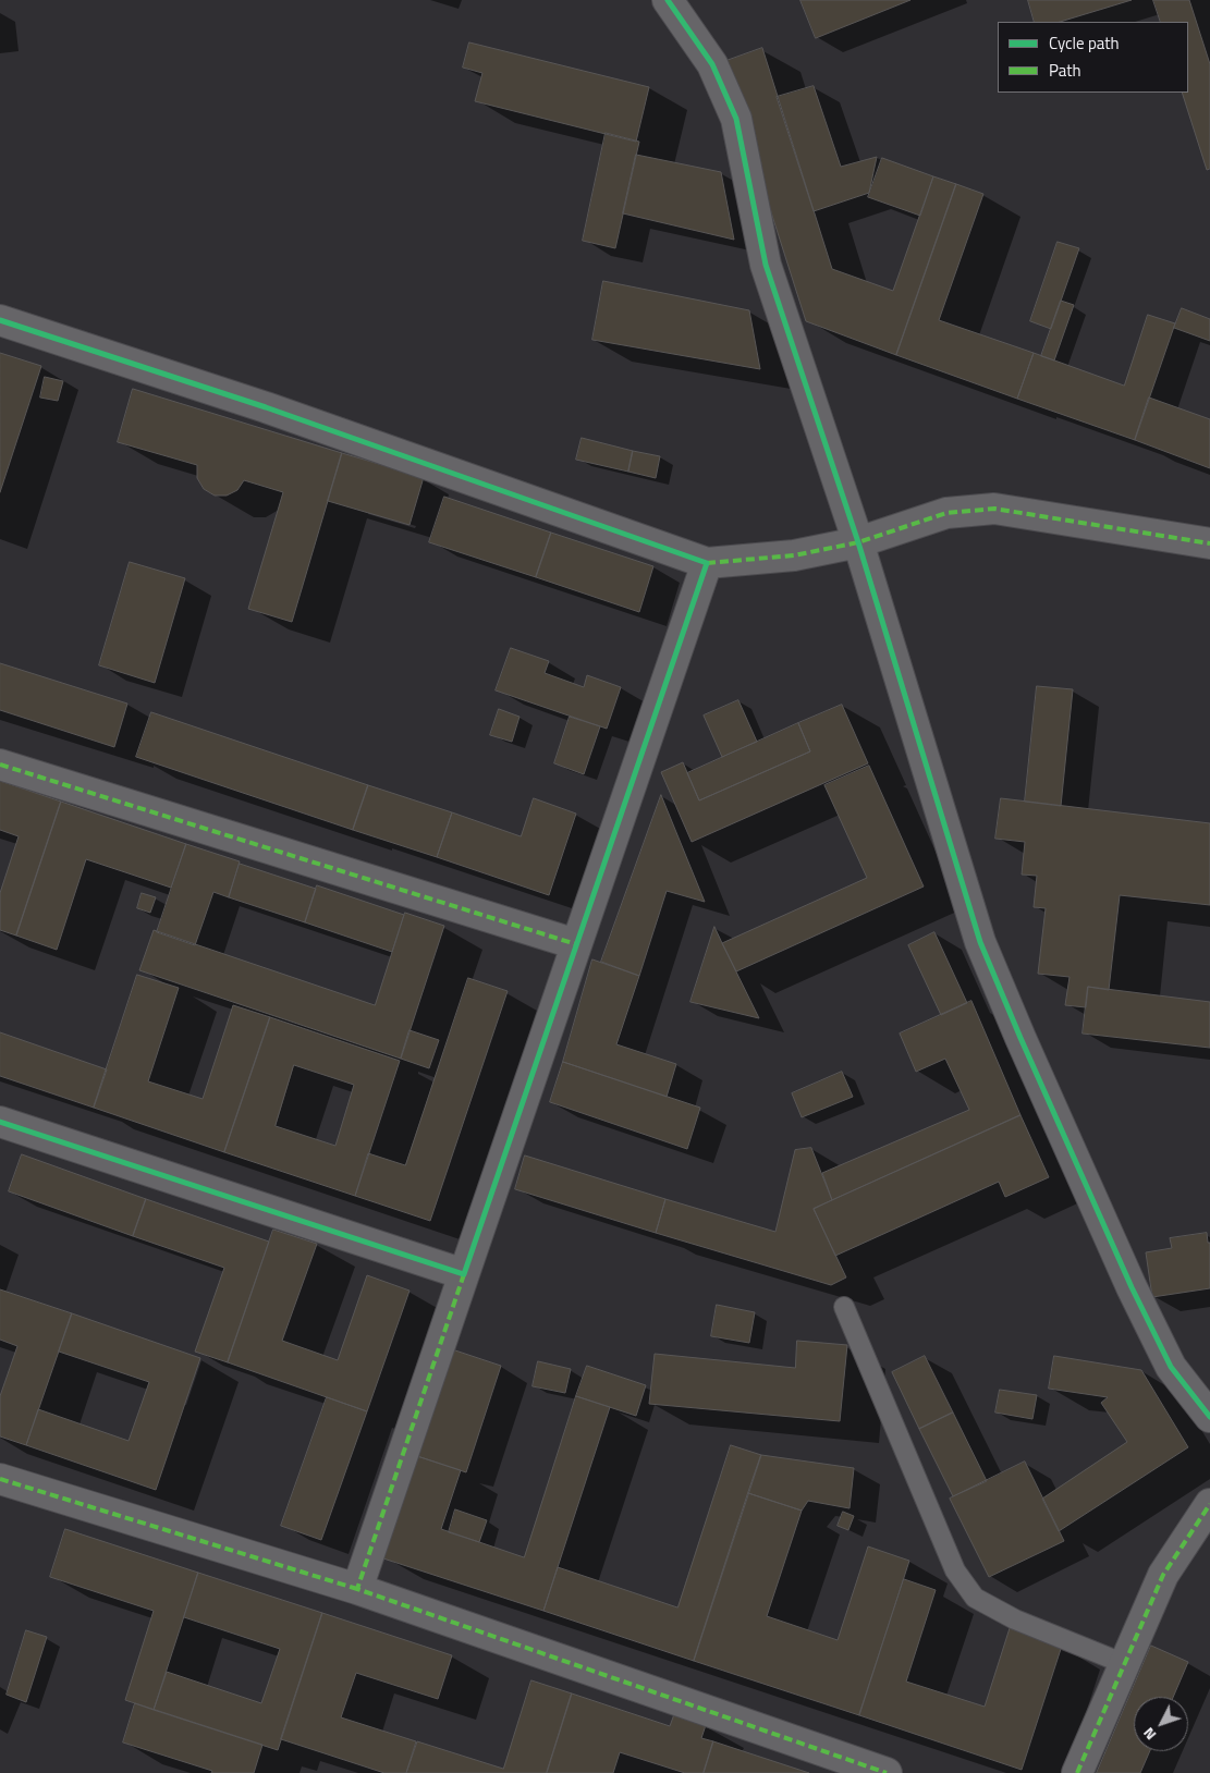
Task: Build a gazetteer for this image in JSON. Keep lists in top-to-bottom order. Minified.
{"legend":["Cycle path","Path"],"north":"bottom left"}
